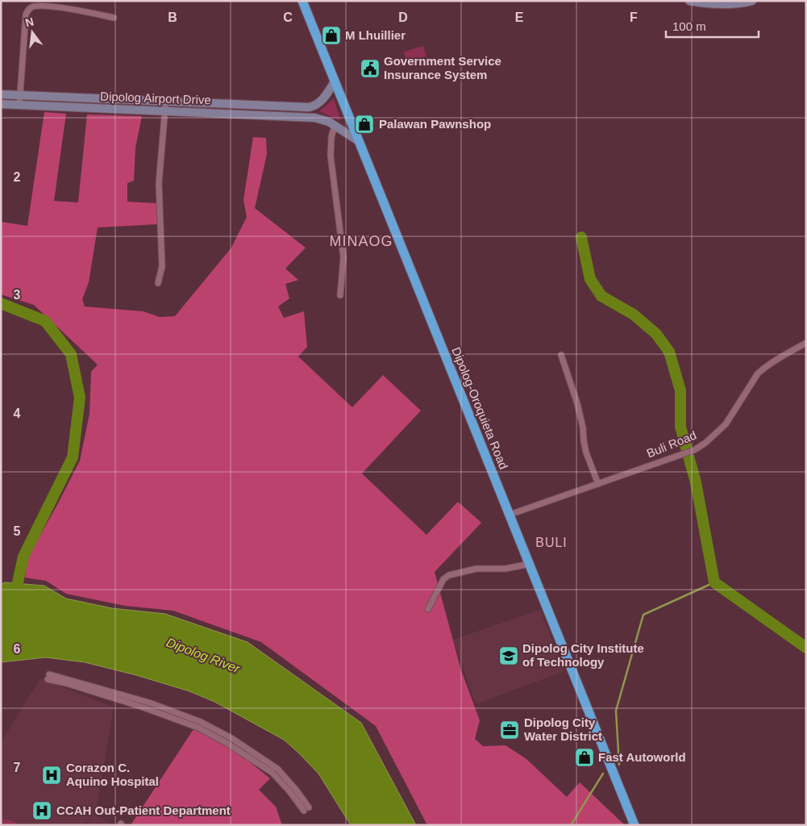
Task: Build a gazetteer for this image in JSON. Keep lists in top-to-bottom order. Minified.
{"streets":{"highway":["Dipolog-Oroquieta Road"],"main road":["Dipolog Airport Drive"],"street":["Buli Road"]},"crossings":[["Dipolog Airport Drive","Dipolog-Oroquieta Road"],["Dipolog-Oroquieta Road","Buli Road"]],"districts":["MINAOG","BULI"],"water":["Dipolog River"],"places":{"shop":["M Lhuillier","Palawan Pawnshop","Fast Autoworld"],"public building":["Government Service Insurance System"],"school or university":["Dipolog City Institute of Technology"],"office":["Dipolog City Water District"],"hospital":["Corazon C. Aquino Hospital","CCAH Out-Patient Department"]},"scale_bar":"100 m","north":"top","grid":{"columns":["B","C","D","E","F"],"rows":["2","3","4","5","6","7"]}}
